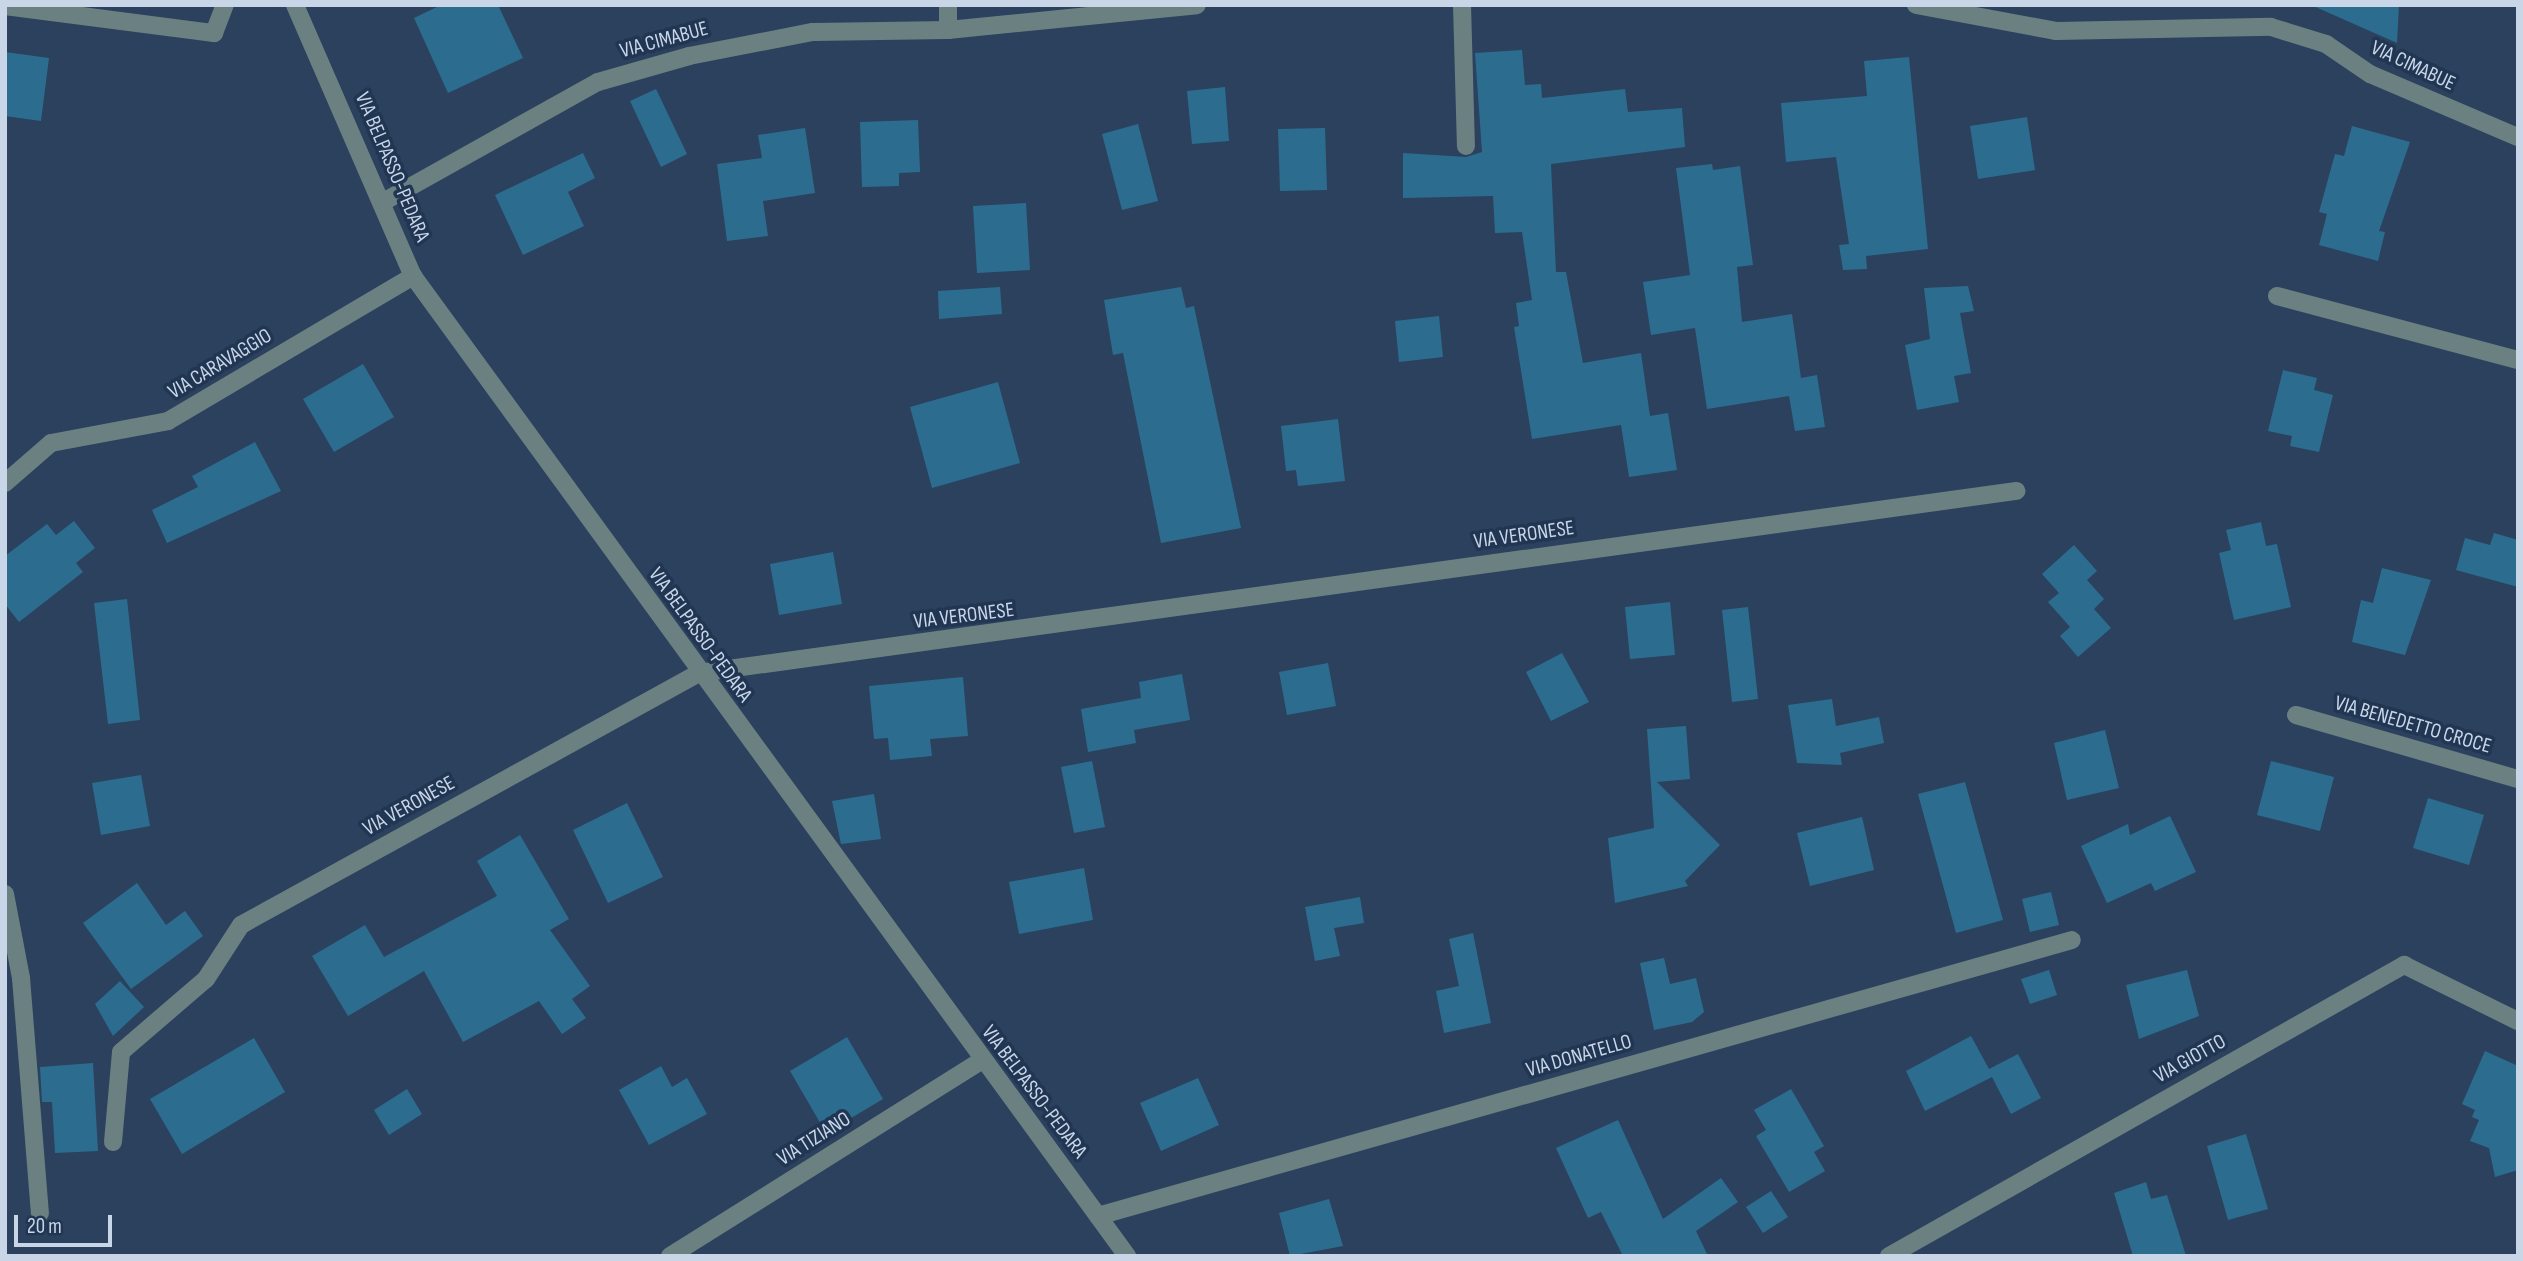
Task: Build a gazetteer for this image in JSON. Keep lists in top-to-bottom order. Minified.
{"streets":{"street":["VIA CIMABUE","VIA BELPASSO-PEDARA","VIA CARAVAGGIO","VIA VERONESE","VIA BENEDETTO CROCE","VIA DONATELLO","VIA GIOTTO","VIA TIZIANO"]},"crossings":[["VIA CIMABUE","VIA BELPASSO-PEDARA"],["VIA BELPASSO-PEDARA","VIA CARAVAGGIO"],["VIA BELPASSO-PEDARA","VIA VERONESE"],["VIA BELPASSO-PEDARA","VIA DONATELLO"],["VIA BELPASSO-PEDARA","VIA TIZIANO"]],"scale_bar":"20 m"}
